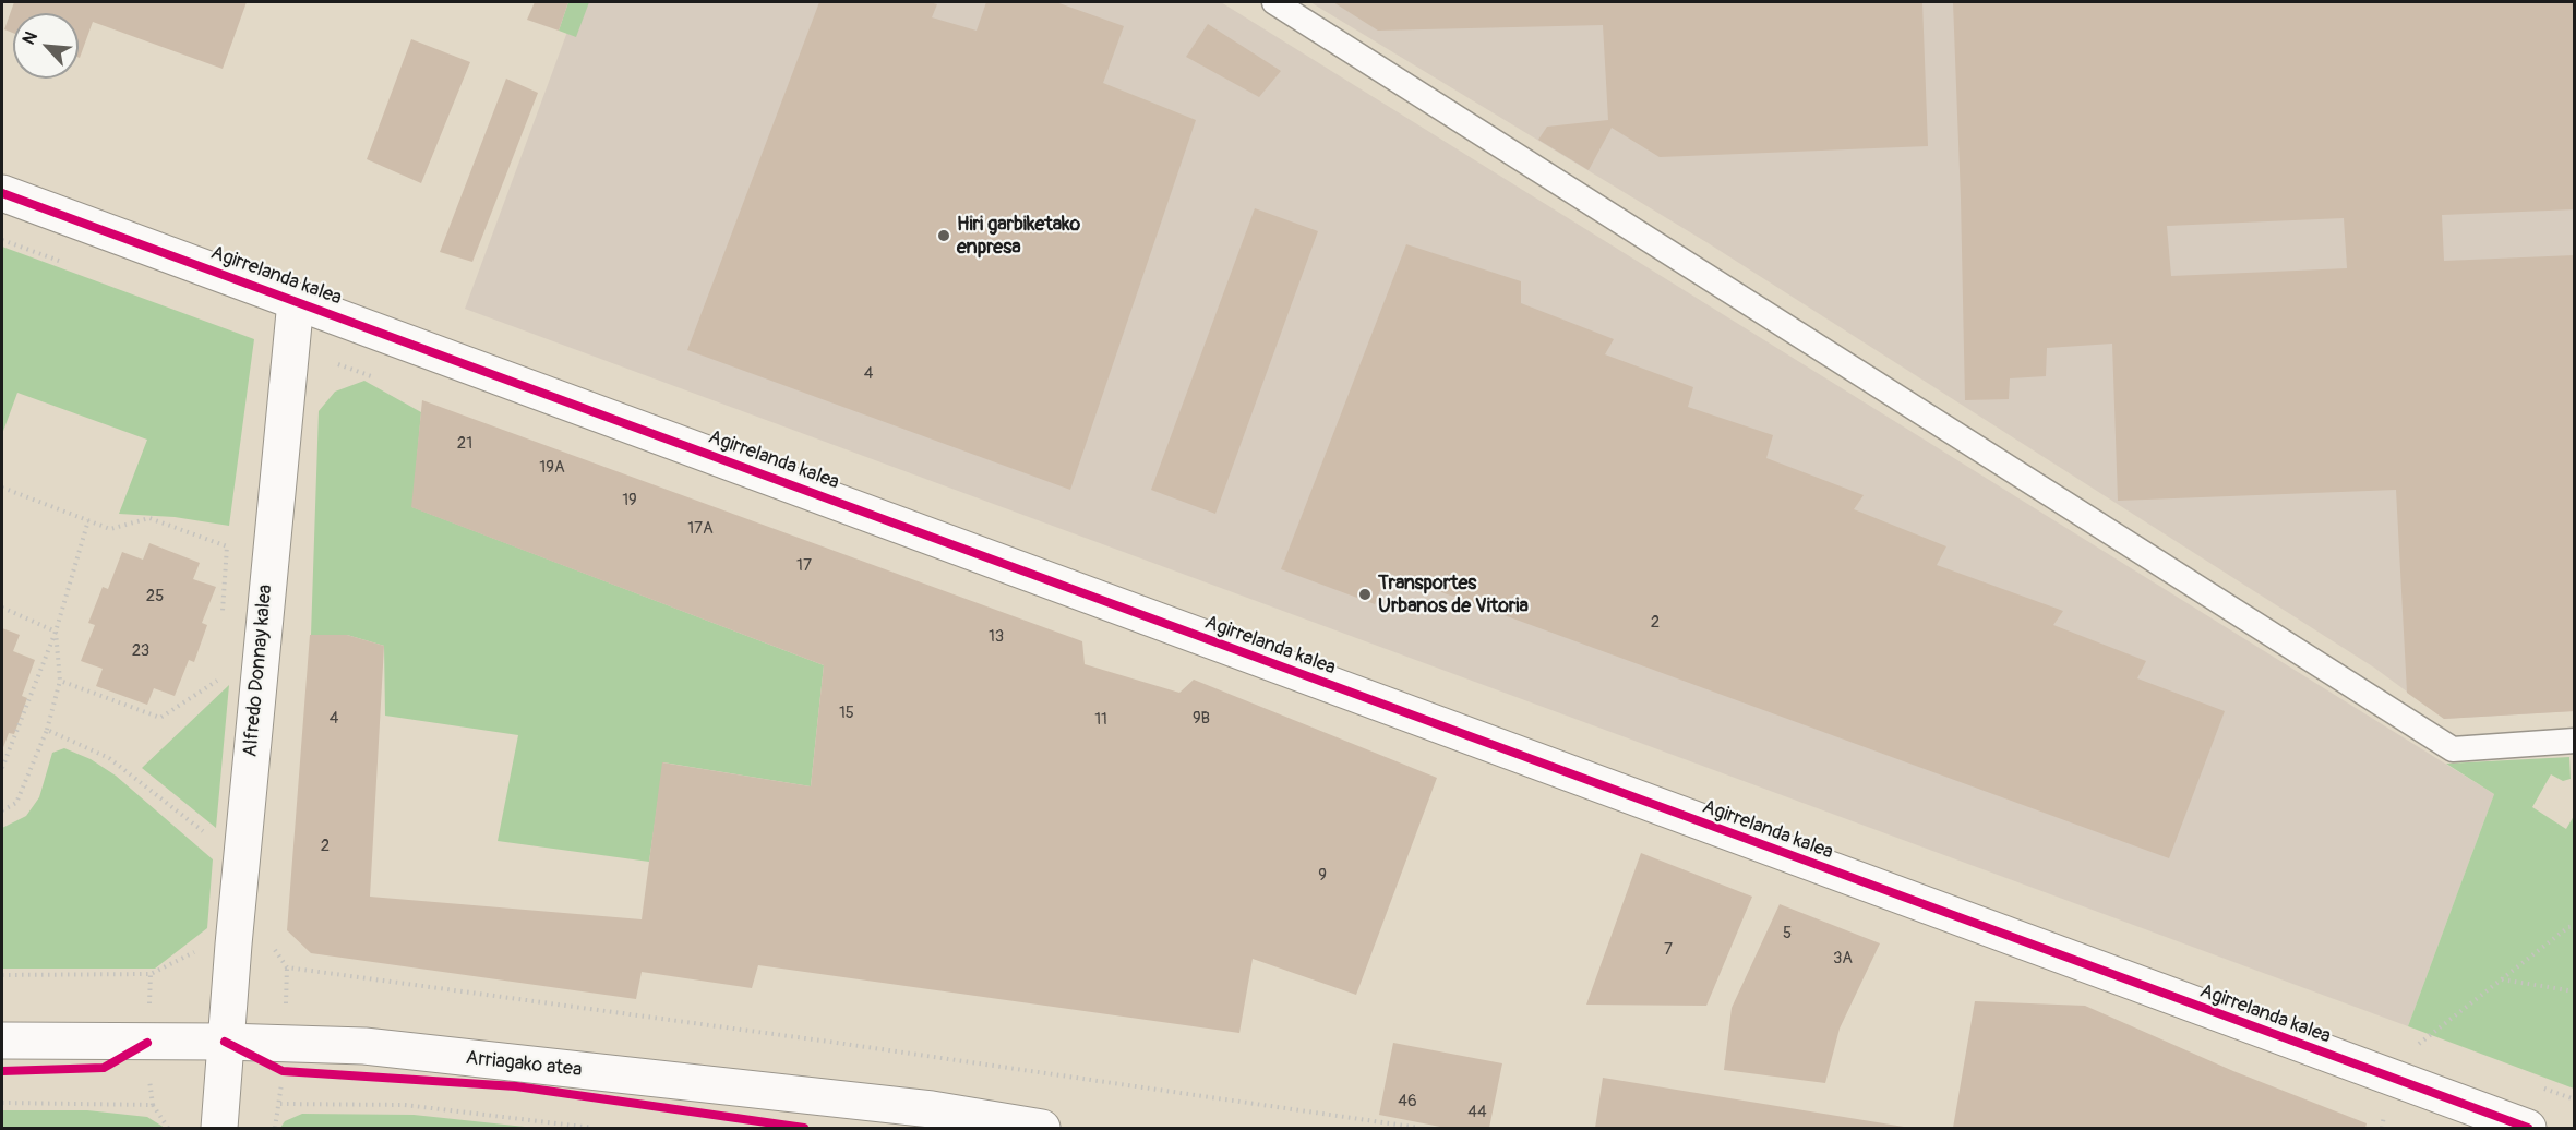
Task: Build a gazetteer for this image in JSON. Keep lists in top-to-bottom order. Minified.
{"streets":{"street":["Agirrelanda kalea","Alfredo Donnay kalea","Arriagako atea"]},"crossings":[["Agirrelanda kalea","Alfredo Donnay kalea"],["Alfredo Donnay kalea","Arriagako atea"]],"places":["Hiri garbiketako enpresa","Transportes Urbanos de Vitoria"],"house_numbers":["4","21","19A","19","17A","17","25","2","13","23","15","4","9B","11","2","9","5","7","3A","46","44"],"north":"top left"}
